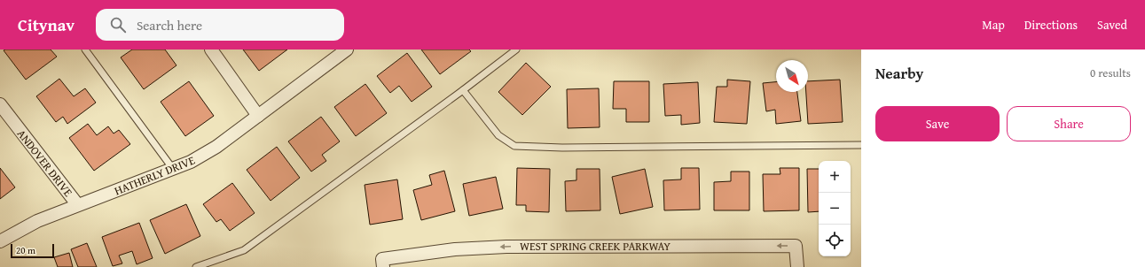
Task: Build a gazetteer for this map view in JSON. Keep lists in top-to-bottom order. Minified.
{"streets":{"street":["ANDOVER DRIVE","HATHERLY DRIVE","WEST SPRING CREEK PARKWAY"]},"crossings":[["ANDOVER DRIVE","HATHERLY DRIVE"]],"one_way":["WEST SPRING CREEK PARKWAY"],"scale_bar":"20 m","north":"bottom right","page":{"header":"Citynav","search":"Search here","nav":["Map","Directions","Saved"],"heading":["Nearby","0 results"],"buttons":["Save","Share"],"map_buttons":["+","−"],"scale":"20 m"}}
